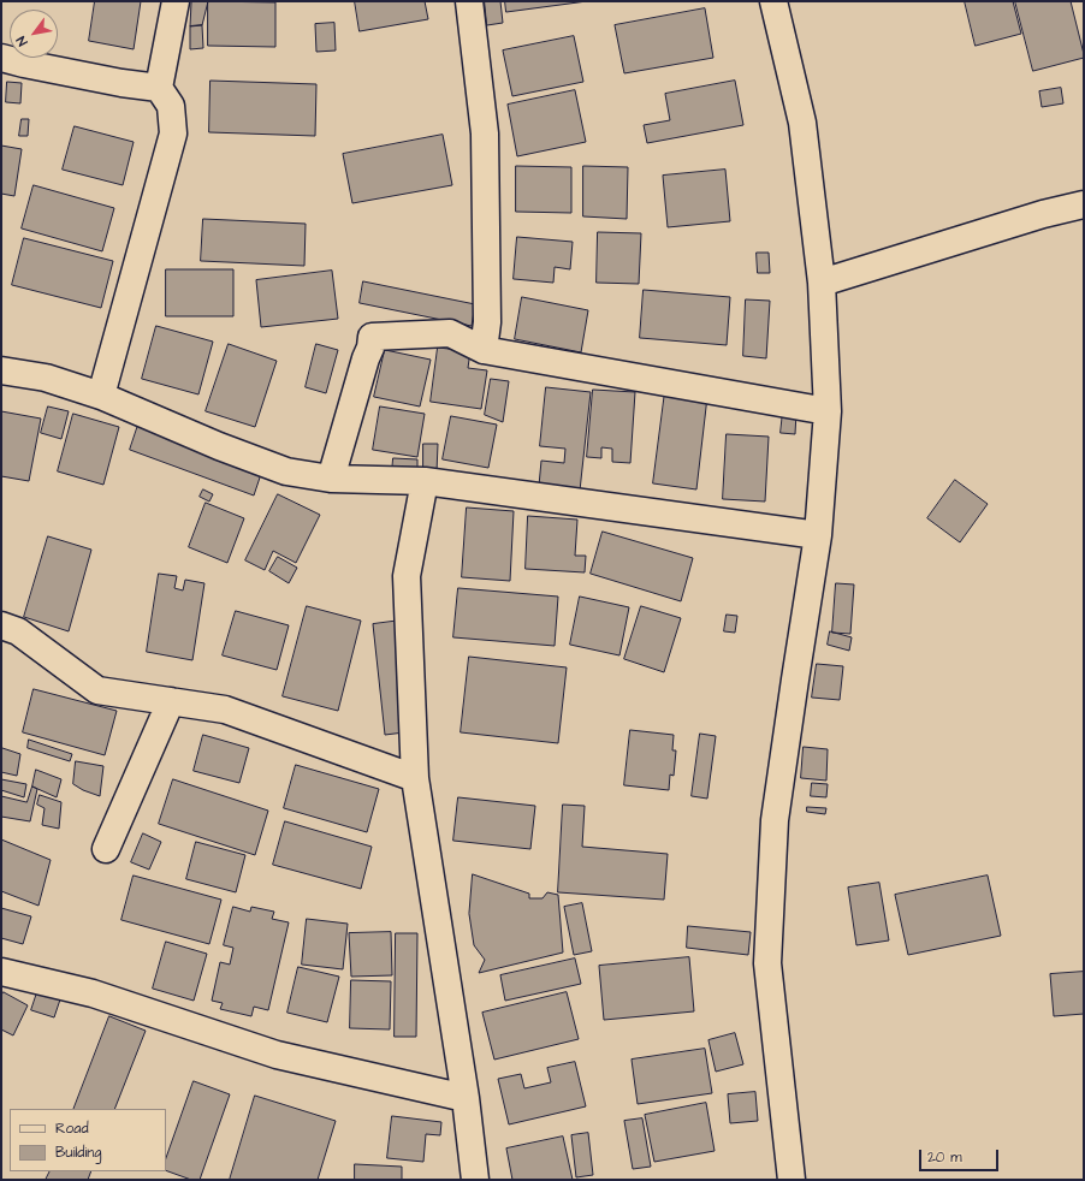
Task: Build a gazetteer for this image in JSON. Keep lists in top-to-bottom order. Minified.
{"legend":["Road","Building"],"scale_bar":"20 m","north":"bottom left"}
